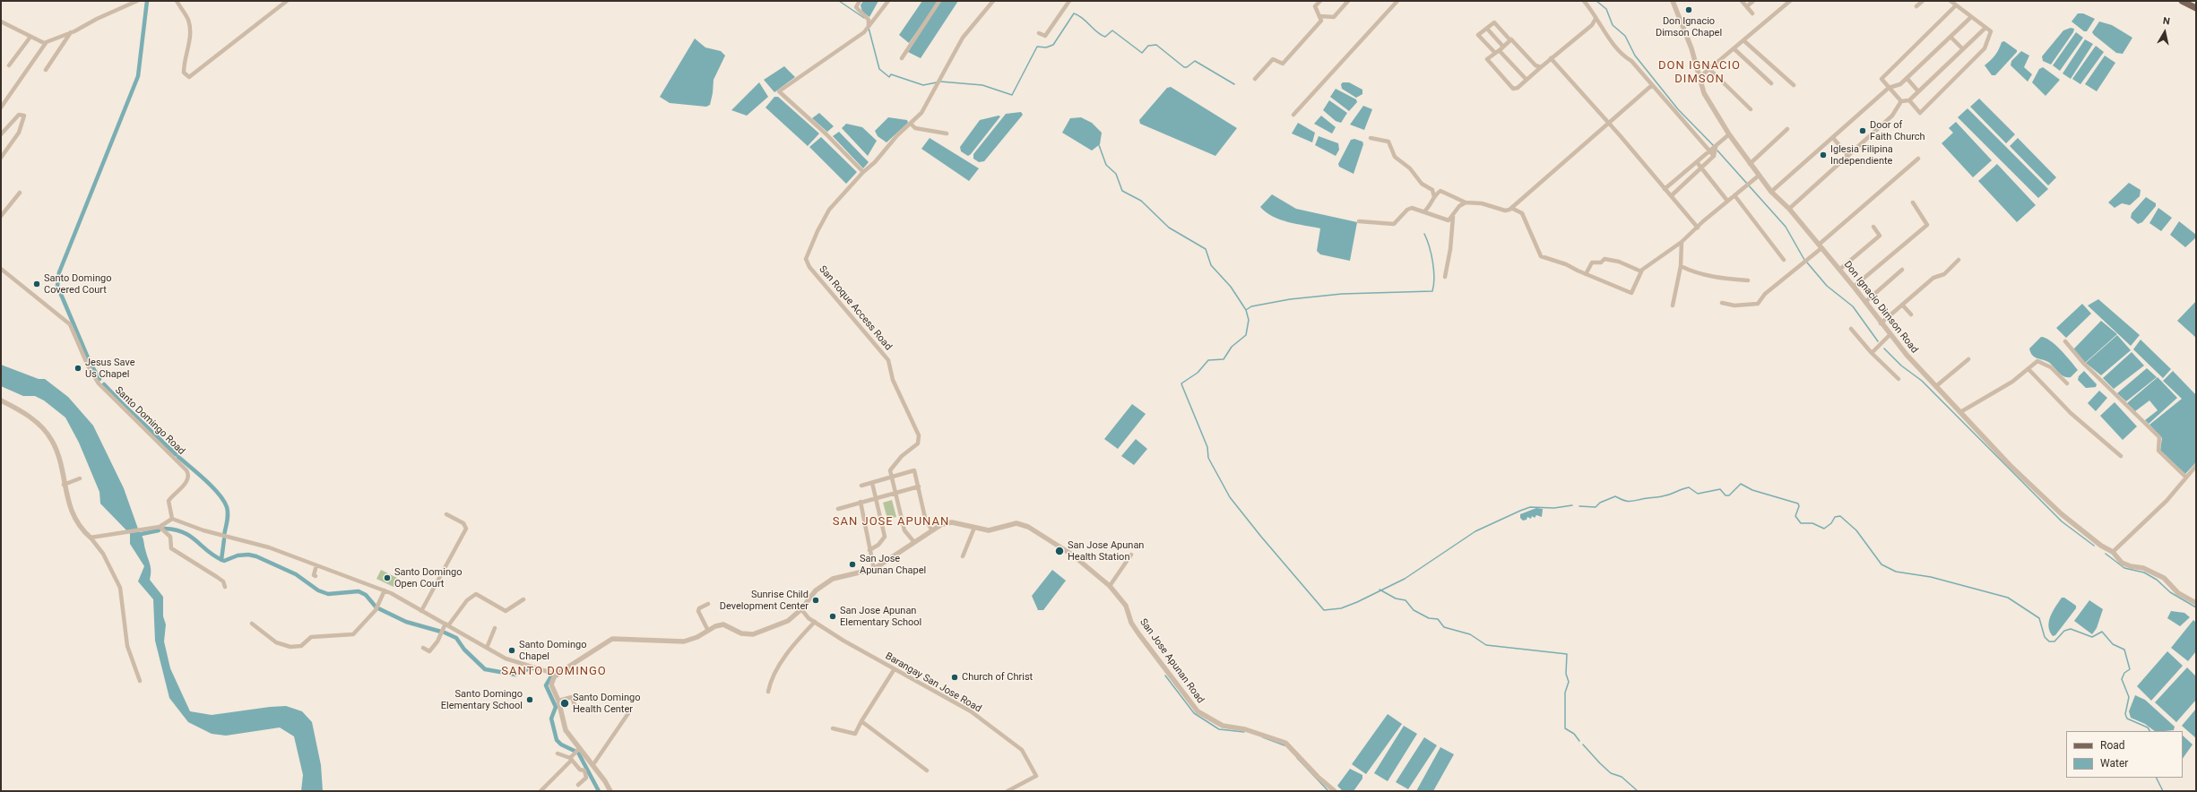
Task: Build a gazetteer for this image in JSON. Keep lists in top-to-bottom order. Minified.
{"streets":{"street":["Don Ignacio Dimson Road","San Roque Access Road","Santo Domingo Road","San Jose Apunan Road","Barangay San Jose Road"]},"crossings":[["San Roque Access Road","San Jose Apunan Road"],["San Jose Apunan Road","Barangay San Jose Road"]],"districts":["DON IGNACIO DIMSON","SAN JOSE APUNAN","SANTO DOMINGO"],"places":["Don Ignacio Dimson Chapel","Door of Faith Church","Iglesia Filipina Independiente","Santo Domingo Covered Court","Jesus Save Us Chapel","San Jose Apunan Health Station","San Jose Apunan Chapel","Santo Domingo Open Court","Sunrise Child Development Center","San Jose Apunan Elementary School","Santo Domingo Chapel","Church of Christ","Santo Domingo Elementary School","Santo Domingo Health Center"],"legend":["Road","Water"],"north":"top"}
